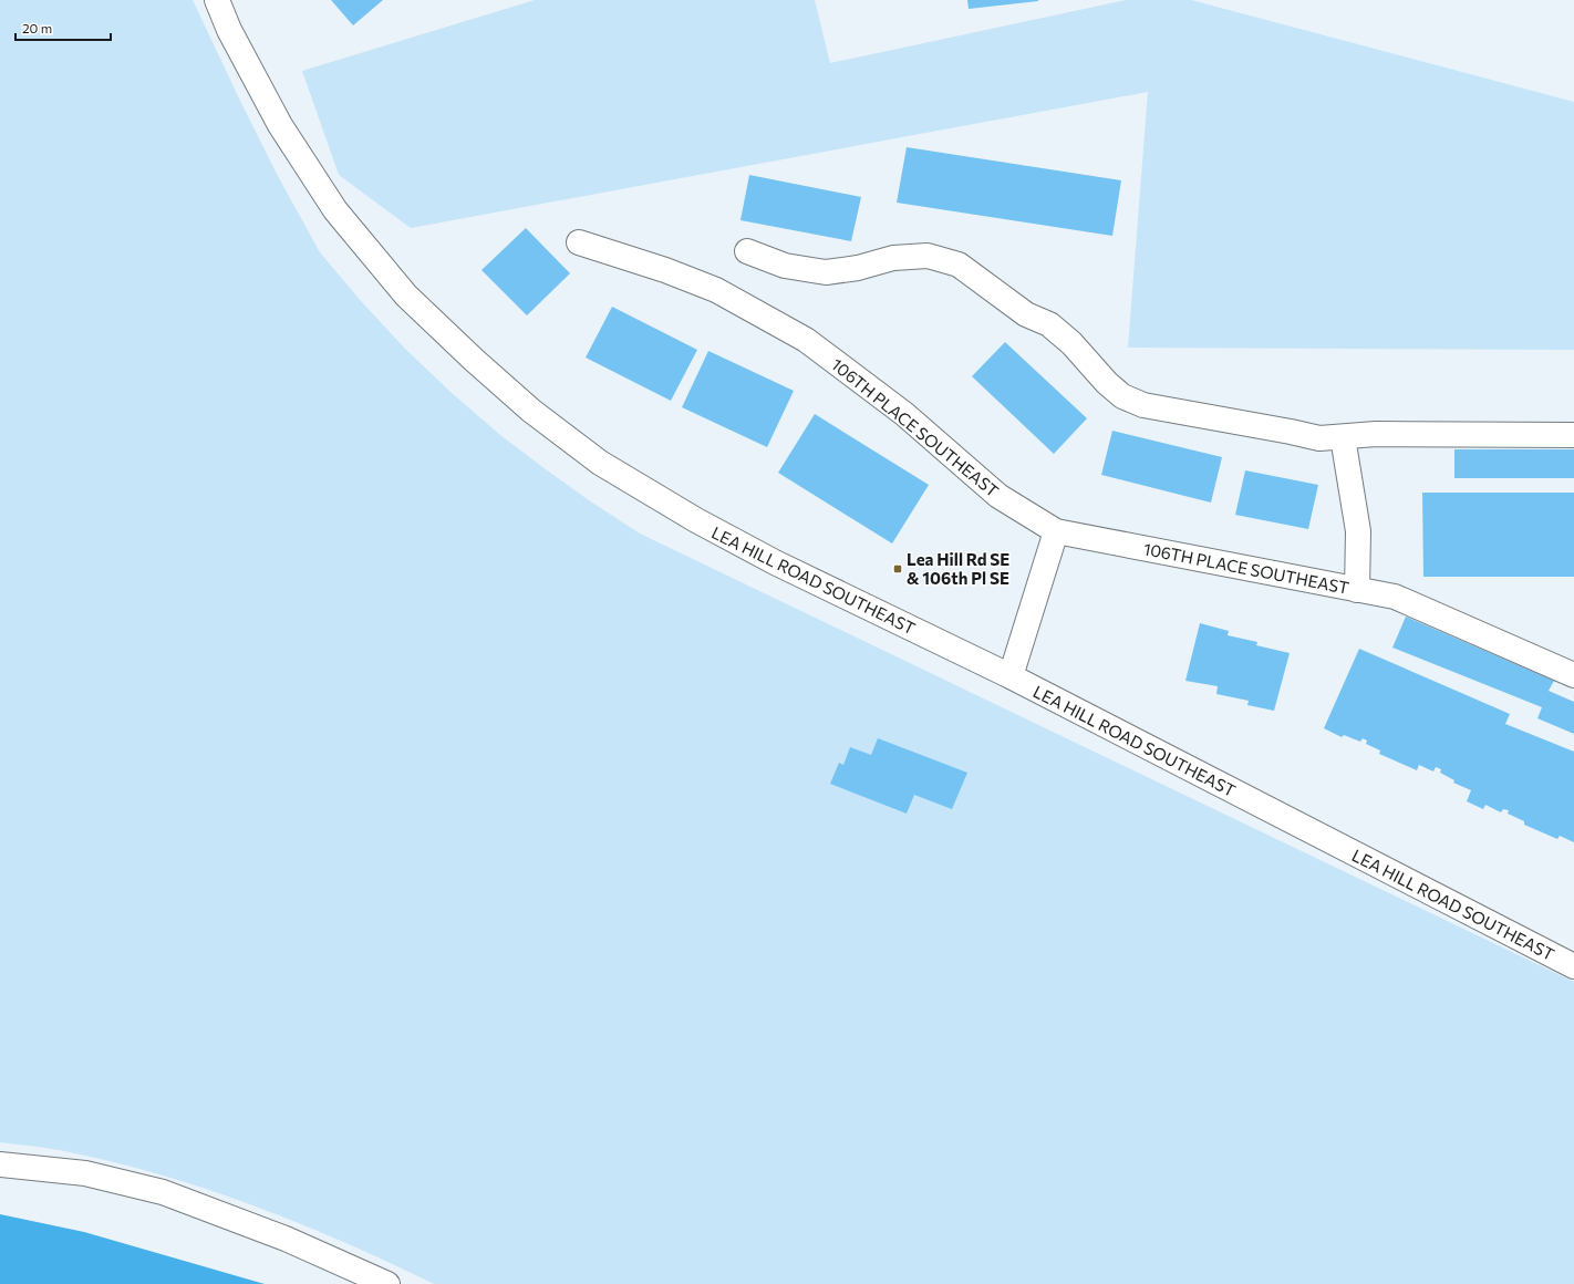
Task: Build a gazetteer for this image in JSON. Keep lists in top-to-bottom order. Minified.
{"streets":{"street":["106TH PLACE SOUTHEAST","LEA HILL ROAD SOUTHEAST"]},"places":{"transit":["Lea Hill Rd SE & 106th Pl SE"]},"scale_bar":"20 m"}
